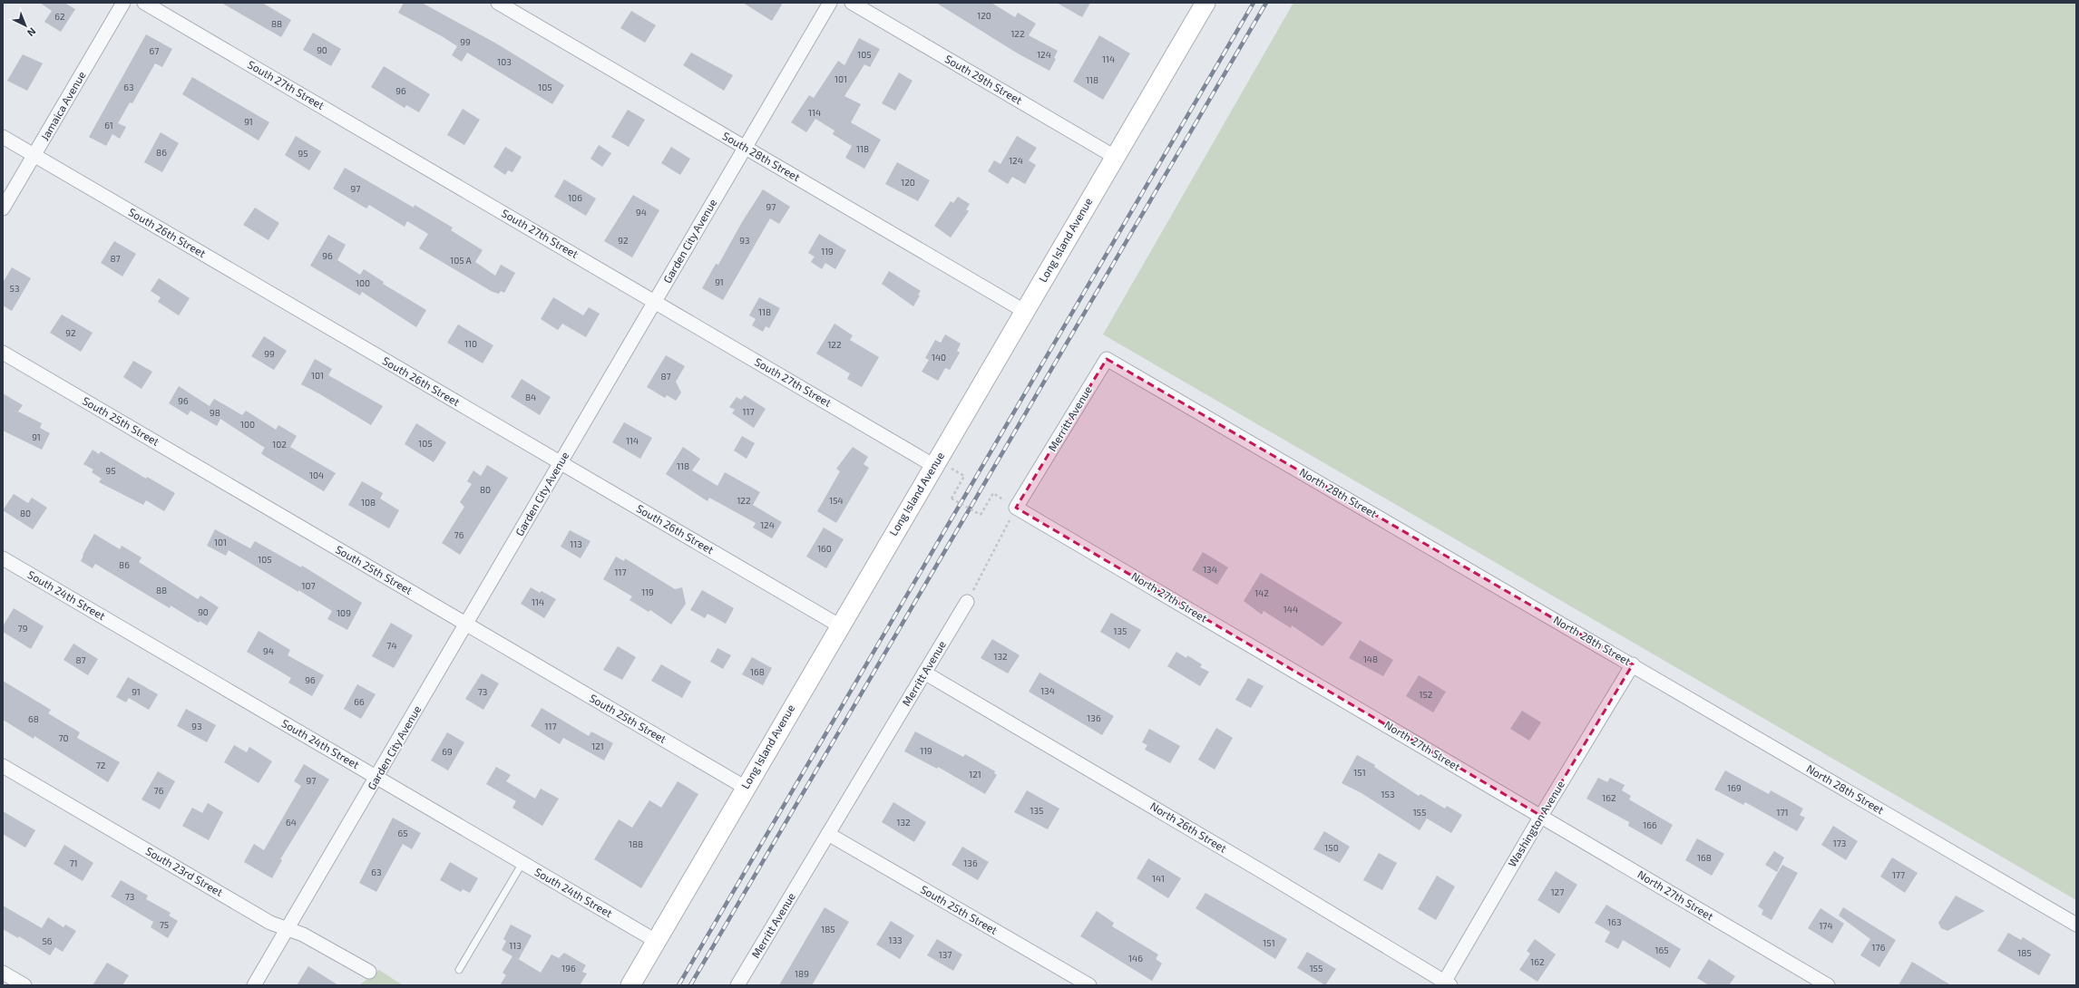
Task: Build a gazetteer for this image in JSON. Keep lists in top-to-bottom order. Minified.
{"streets":{"street":["South 29th Street","South 27th Street","Jamaica Avenue","South 28th Street","South 26th Street","Long Island Avenue","Garden City Avenue","Merritt Avenue","South 25th Street","North 28th Street","South 24th Street","North 27th Street","Washington Avenue","North 26th Street","South 23rd Street"]},"crossings":[["South 29th Street","Long Island Avenue"],["South 27th Street","Long Island Avenue"],["South 27th Street","Garden City Avenue"],["Jamaica Avenue","South 26th Street"],["South 28th Street","Long Island Avenue"],["South 28th Street","Garden City Avenue"],["South 26th Street","Long Island Avenue"],["South 26th Street","Garden City Avenue"],["Long Island Avenue","South 25th Street"],["Long Island Avenue","South 24th Street"],["Garden City Avenue","South 25th Street"],["Garden City Avenue","South 24th Street"],["Garden City Avenue","South 23rd Street"],["Merritt Avenue","South 25th Street"],["Merritt Avenue","North 28th Street"],["Merritt Avenue","North 27th Street"],["Merritt Avenue","North 26th Street"],["North 28th Street","Washington Avenue"],["North 27th Street","Washington Avenue"],["Washington Avenue","North 26th Street"]],"house_numbers":["120","62","88","122","99","90","67","105","124","114","103","101","118","63","105","96","114","91","61","118","86","95","124","120","97","106","97","94","92","93","119","96","87","105 A","91","100","53","118","92","110","122","99","140","101","87","84","96","117","98","100","91","114","105","102","118","95","104","80","122","154","108","80","124","76","101","113","160","105","86","134","117","107","88","119","142","114","144","90","109","79","135","74","94","132","148","87","168","96","134","91","73","152","66","136","68","93","117","70","121","119","69","72","151","121","97","169","76","153","162","135","155","171","64","132","166","65","173","188","150","168","71","136","63","177","141","127","73","163","75","174","185","133","56","151","113","176","165","185","137","146","162","196","155","189"],"north":"bottom right"}
